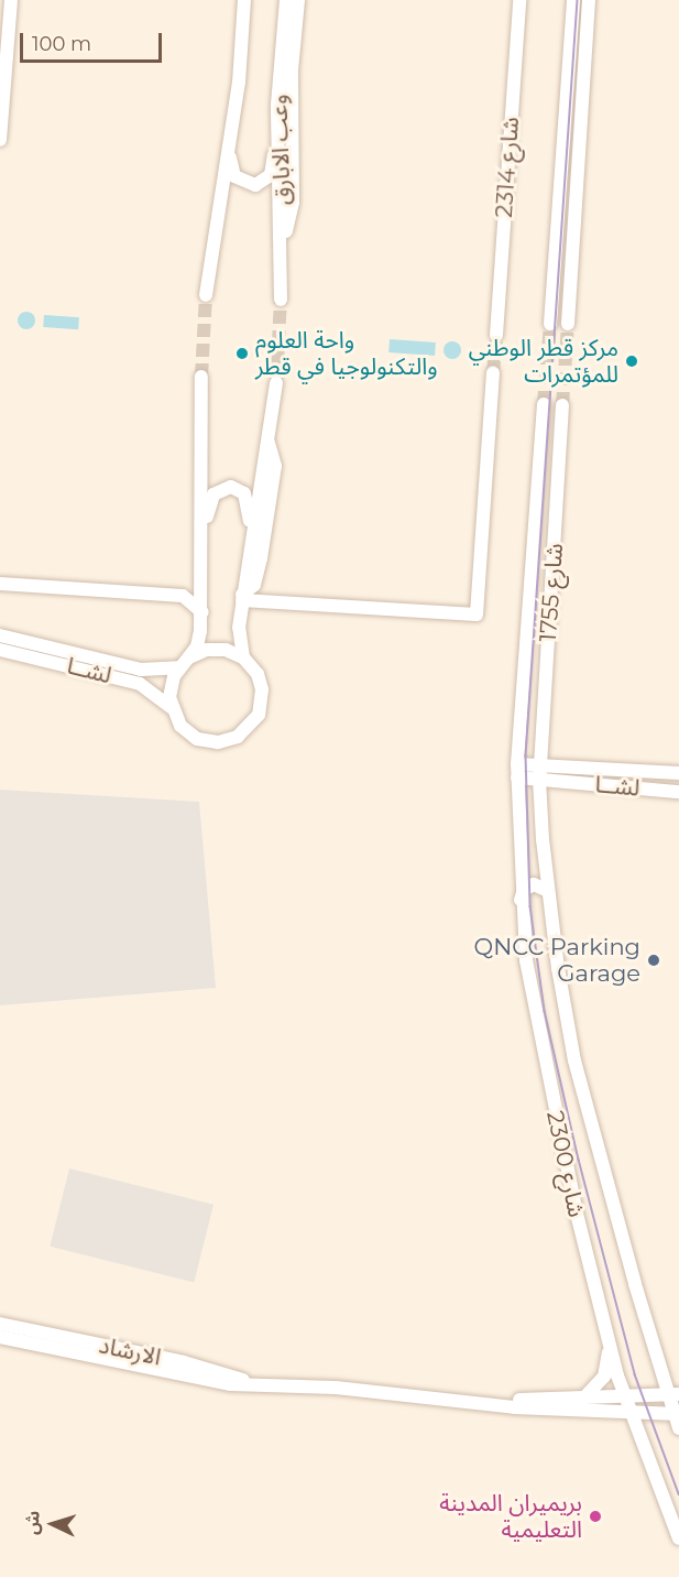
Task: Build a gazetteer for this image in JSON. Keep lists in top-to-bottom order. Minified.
{"streets":{"street":["وعب الابارق","شارع 2314","شارع 1755","لشــا","شارع 2300","الارشاد"]},"crossings":[["شارع 1755","لشــا"],["شارع 1755","شارع 2300"],["لشــا","شارع 2300"],["شارع 2300","الارشاد"]],"places":["واحة العلوم والتكنولوجيا في قطر","مركز قطر الوطني للمؤتمرات","QNCC Parking Garage","بريميران المدينة التعليمية"],"scale_bar":"100 m","north":"left"}
